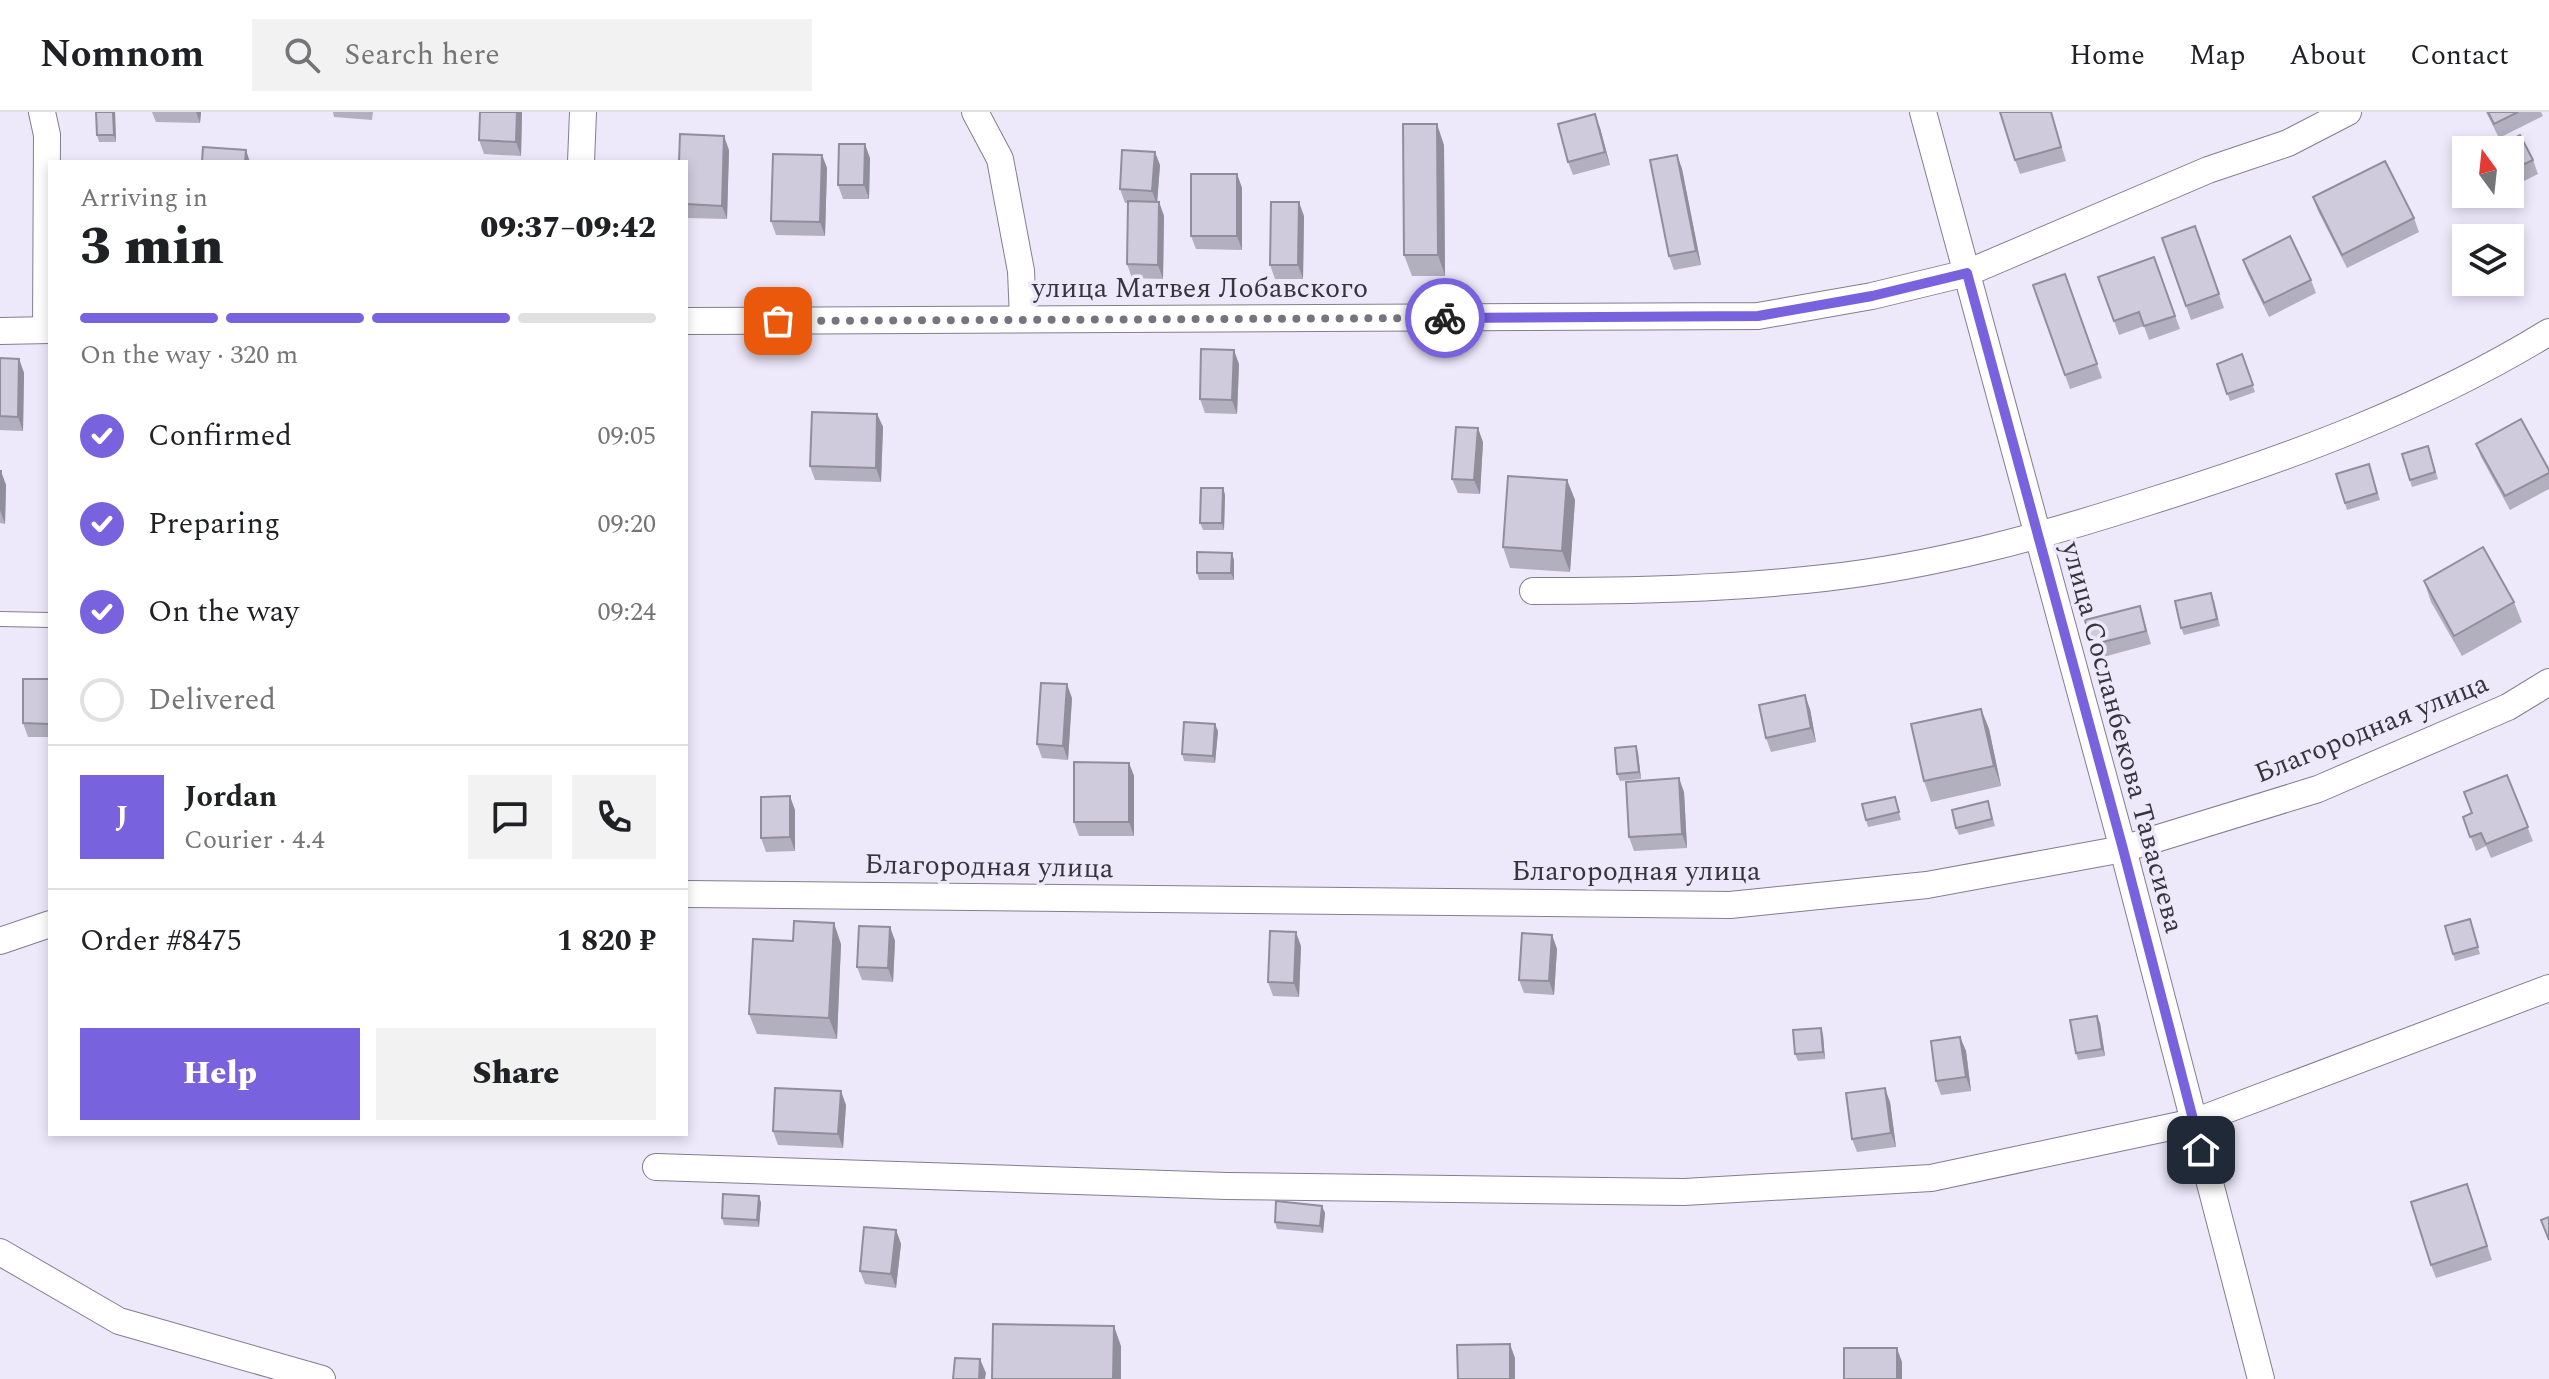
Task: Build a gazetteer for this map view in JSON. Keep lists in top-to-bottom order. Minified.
{"streets":{"street":["улица Матвея Лобавского","Благородная улица","улица Сосланбекова Тавасиева"]},"crossings":[["улица Матвея Лобавского","улица Сосланбекова Тавасиева"],["Благородная улица","улица Сосланбекова Тавасиева"]],"north":"top","page":{"header":"Nomnom","search":"Search here","nav":["Home","Map","About","Contact"],"heading":["3 min","Arriving in","09:37–09:42"],"panel":["Jordan","Courier · 4.4","Order #8475","1 820 ₽"],"bar":"On the way · 320 m","list":[["Confirmed","09:05"],["Preparing","09:20"],["On the way","09:24"],"Delivered"],"round":"J","buttons":["Help","Share"]}}
